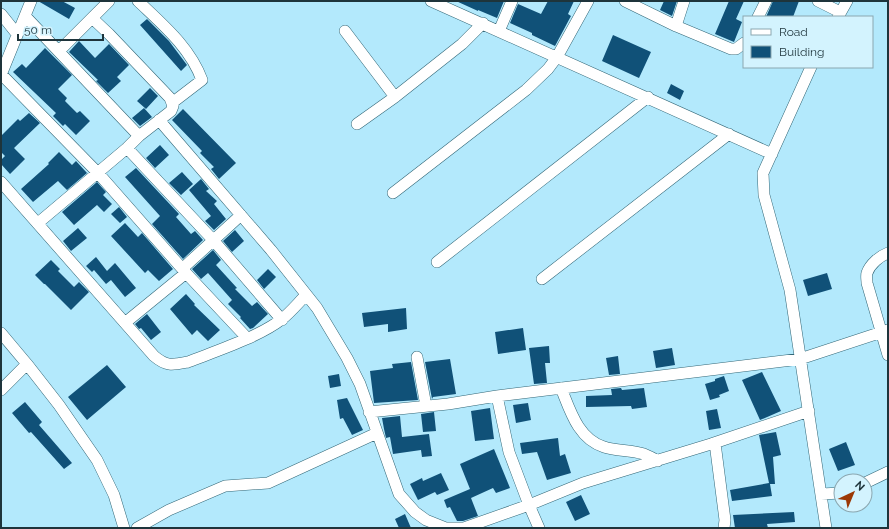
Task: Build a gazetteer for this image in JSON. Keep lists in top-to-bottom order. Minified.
{"legend":["Road","Building"],"scale_bar":"50 m","north":"top right"}
